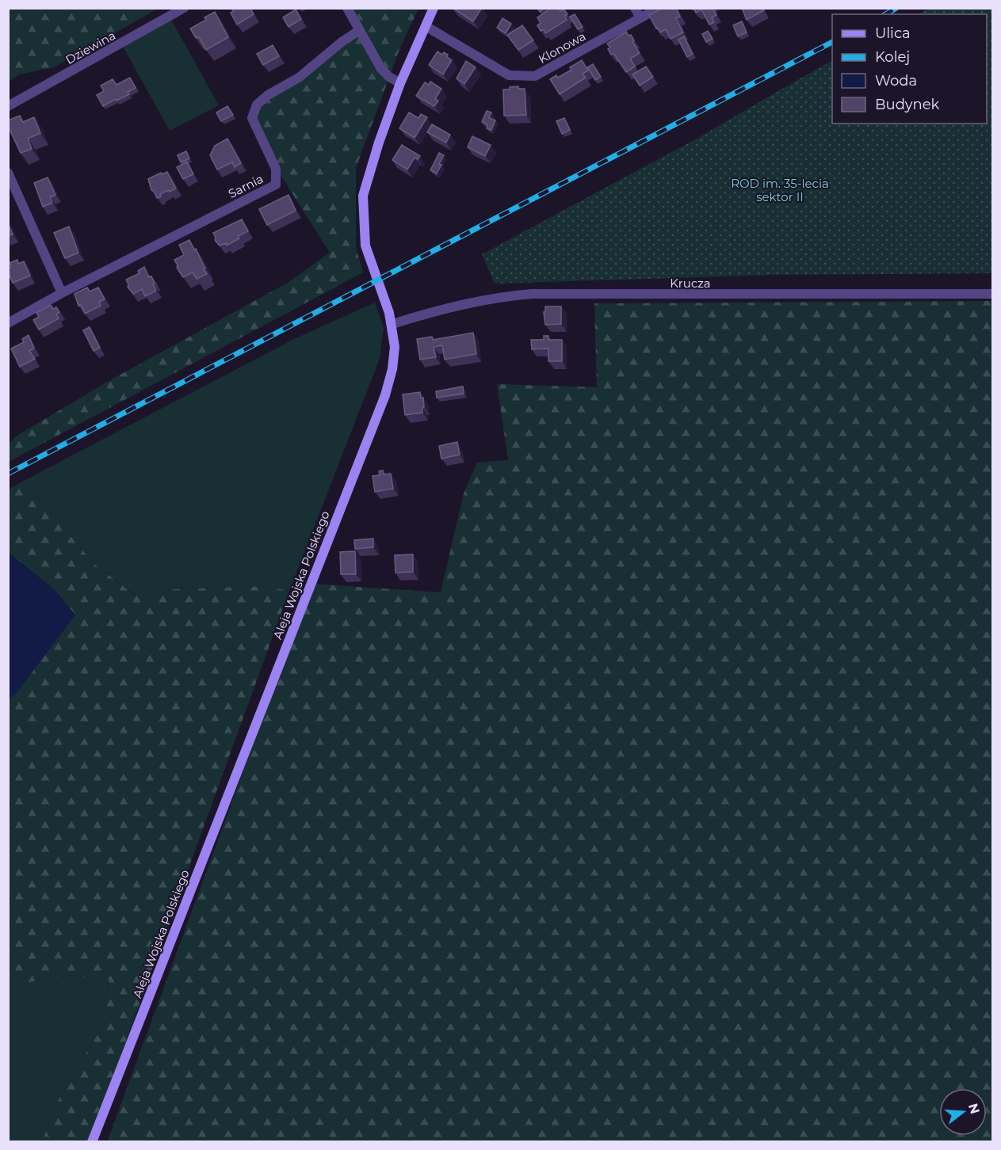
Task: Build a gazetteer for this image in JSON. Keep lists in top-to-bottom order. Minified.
{"streets":{"street":["Dziewina","Klonowa","Sarnia","Krucza","Aleja Wojska Polskiego"]},"crossings":[["Klonowa","Aleja Wojska Polskiego"],["Krucza","Aleja Wojska Polskiego"]],"parks":["ROD im. 35-lecia sektor II"],"legend":["Ulica","Kolej","Woda","Budynek"],"north":"right"}
